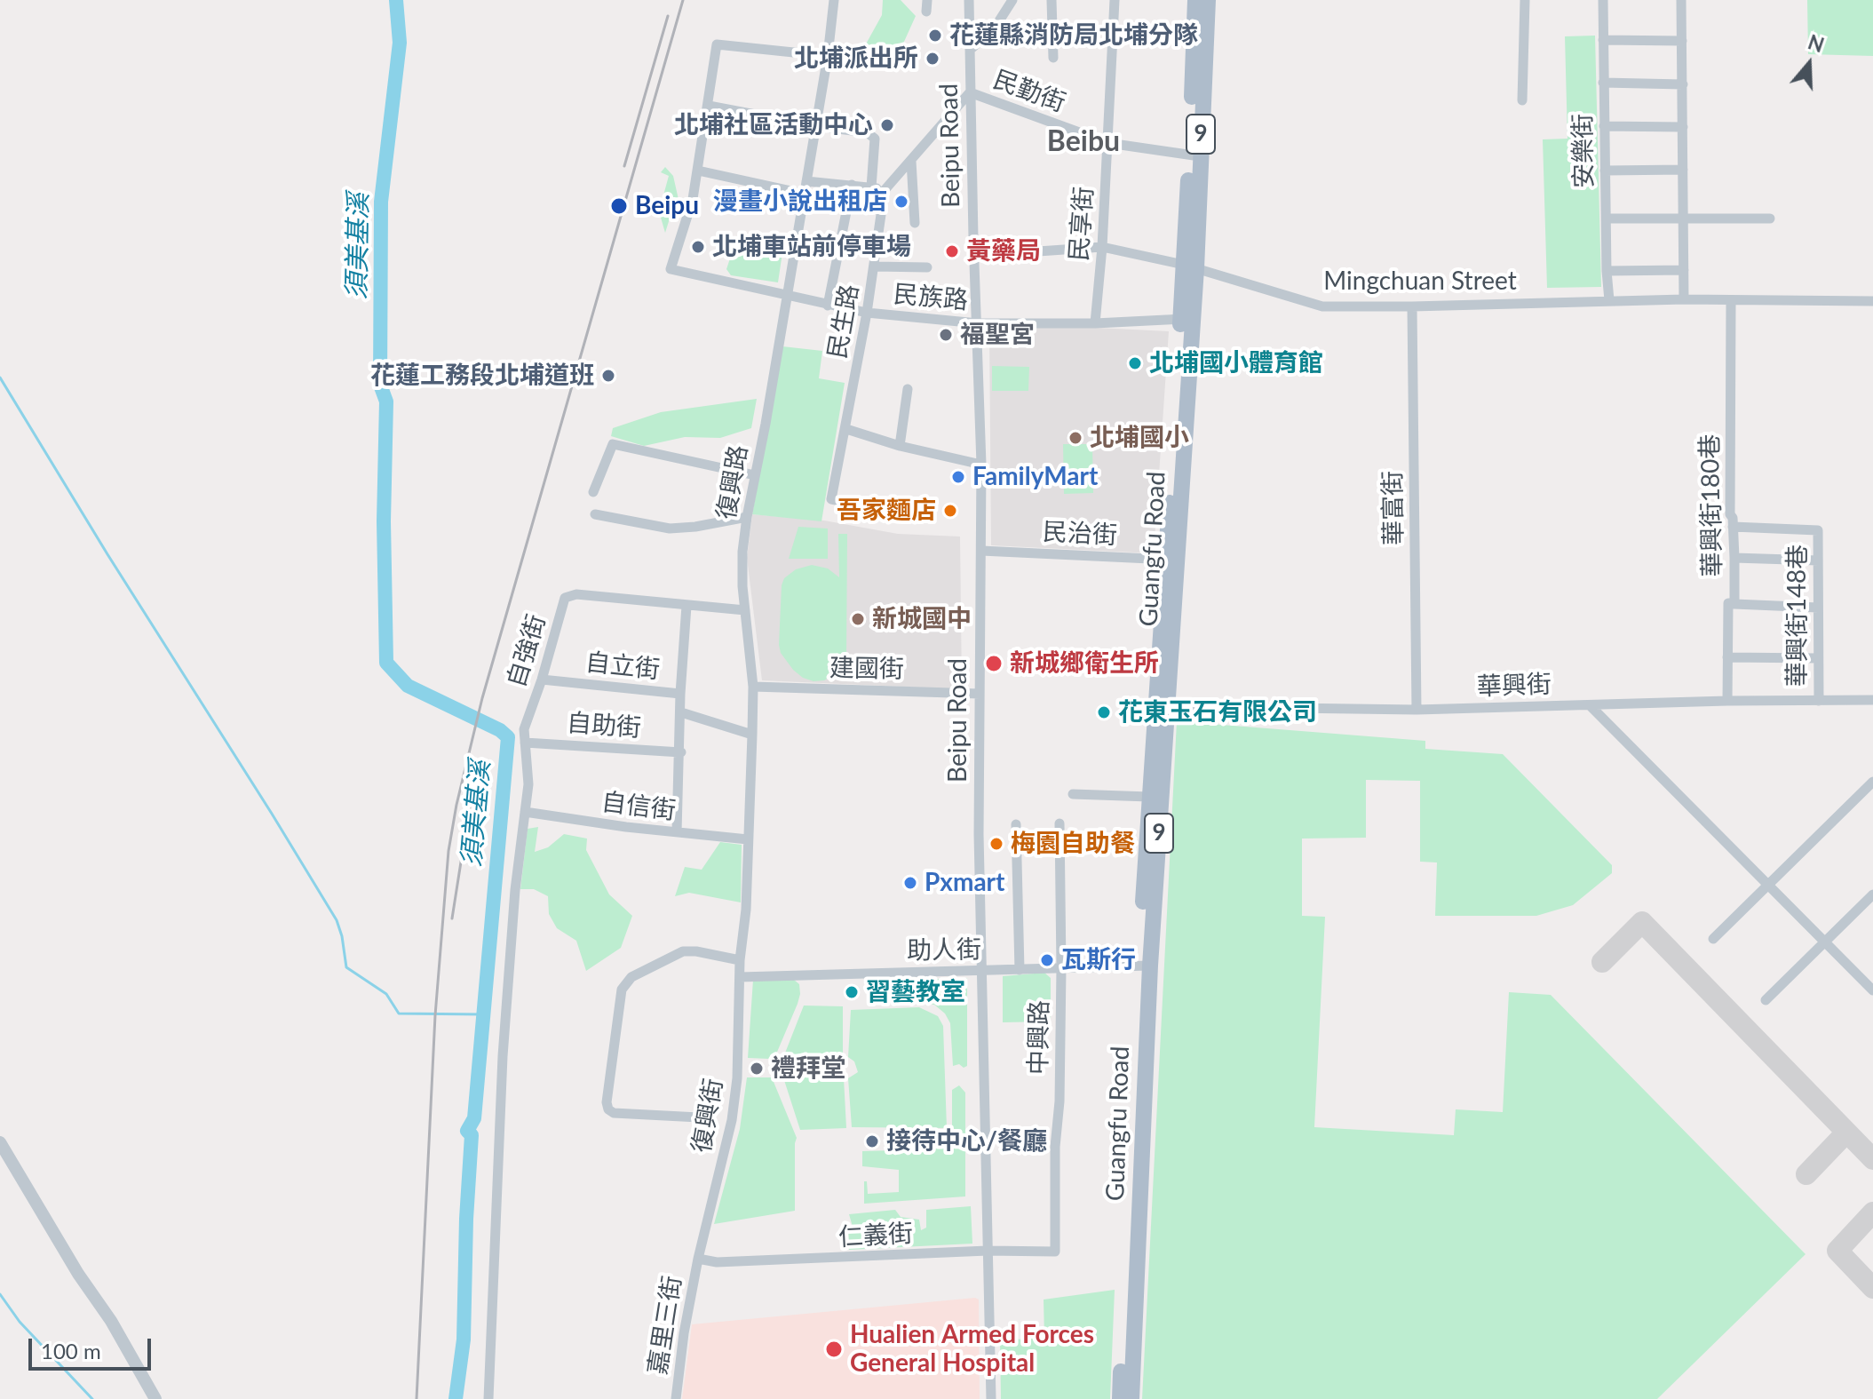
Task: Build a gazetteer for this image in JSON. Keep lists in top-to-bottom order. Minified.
{"streets":{"main road":["9","Guangfu Road"],"street":["民勤街","Beipu Road","安樂街","民享街","Mingchuan Street","民族路","民生路","復興路","華興街180巷","華富街","民治街","華興街148巷","自強街","自立街","建國街","華興街","自助街","自信街","助人街","中興路","復興街","仁義街","嘉里三街"]},"crossings":[["民勤街","Beipu Road"],["民勤街","民享街"],["民勤街","Guangfu Road"],["Beipu Road","Mingchuan Street"],["Beipu Road","民族路"],["Beipu Road","民治街"],["Beipu Road","建國街"],["Beipu Road","助人街"],["Beipu Road","仁義街"],["安樂街","Mingchuan Street"],["民享街","Mingchuan Street"],["民享街","民族路"],["Mingchuan Street","華興街180巷"],["Mingchuan Street","華富街"],["Mingchuan Street","Guangfu Road"],["民族路","民生路"],["民族路","復興路"],["民族路","Guangfu Road"],["復興路","自強街"],["復興路","建國街"],["復興路","自信街"],["復興路","助人街"],["復興路","復興街"],["華興街180巷","華興街148巷"],["華興街180巷","華興街"],["華富街","華興街"],["民治街","Guangfu Road"],["Guangfu Road","華興街"],["Guangfu Road","助人街"],["華興街148巷","華興街"],["自強街","自立街"],["自強街","自助街"],["自強街","自信街"],["自立街","自助街"],["自立街","自信街"],["助人街","中興路"],["助人街","復興街"],["中興路","仁義街"],["復興街","仁義街"],["復興街","嘉里三街"],["仁義街","嘉里三街"]],"districts":["Beibu"],"water":["須美基溪"],"places":["花蓮縣消防局北埔分隊","北埔派出所","北埔社區活動中心","漫畫小說出租店","Beipu","北埔車站前停車場","黃藥局","福聖宮","北埔國小體育館","花蓮工務段北埔道班","北埔國小","FamilyMart","吾家麵店","新城國中","新城鄉衛生所","花東玉石有限公司","梅園自助餐","Pxmart","瓦斯行","習藝教室","禮拜堂","接待中心/餐廳","Hualien Armed Forces General Hospital"],"scale_bar":"100 m","north":"top"}
